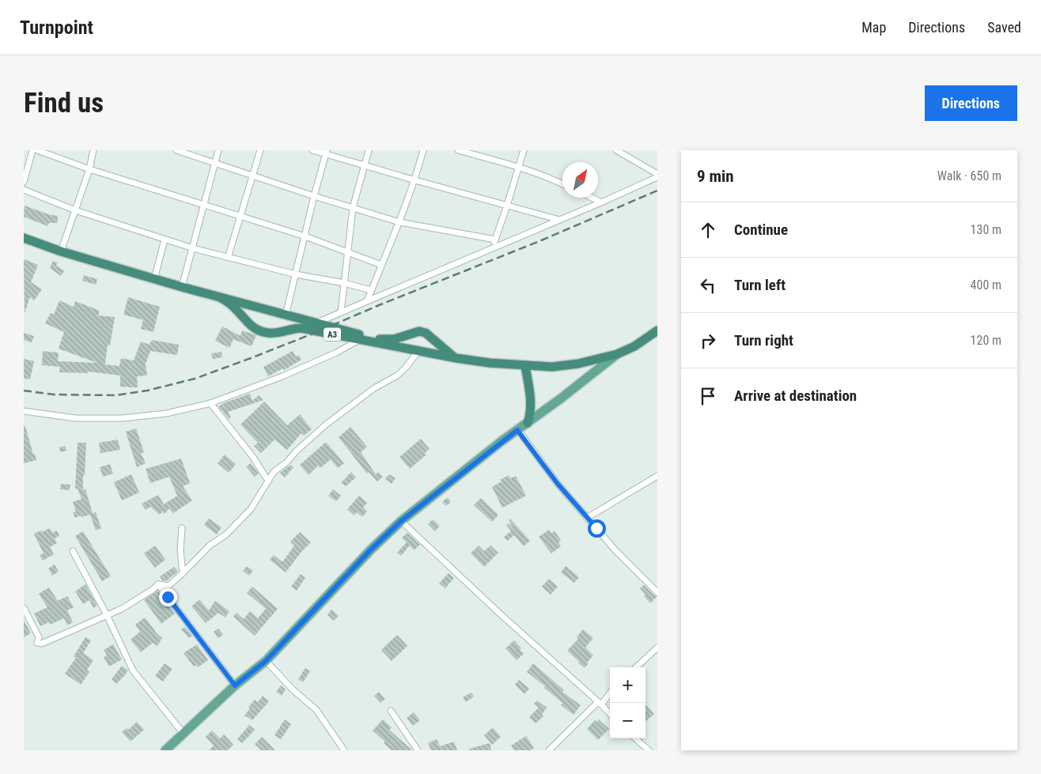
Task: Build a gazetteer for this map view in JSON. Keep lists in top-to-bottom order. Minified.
{"streets":{"highway":["A3"]},"north":"top right","page":{"header":"Turnpoint","nav":["Map","Directions","Saved"],"buttons":"Directions","title":"Find us","heading":["9 min","Walk · 650 m"],"list":[["Continue","130 m"],["Turn left","400 m"],["Turn right","120 m"],"Arrive at destination"],"map_buttons":["+","−"]}}
